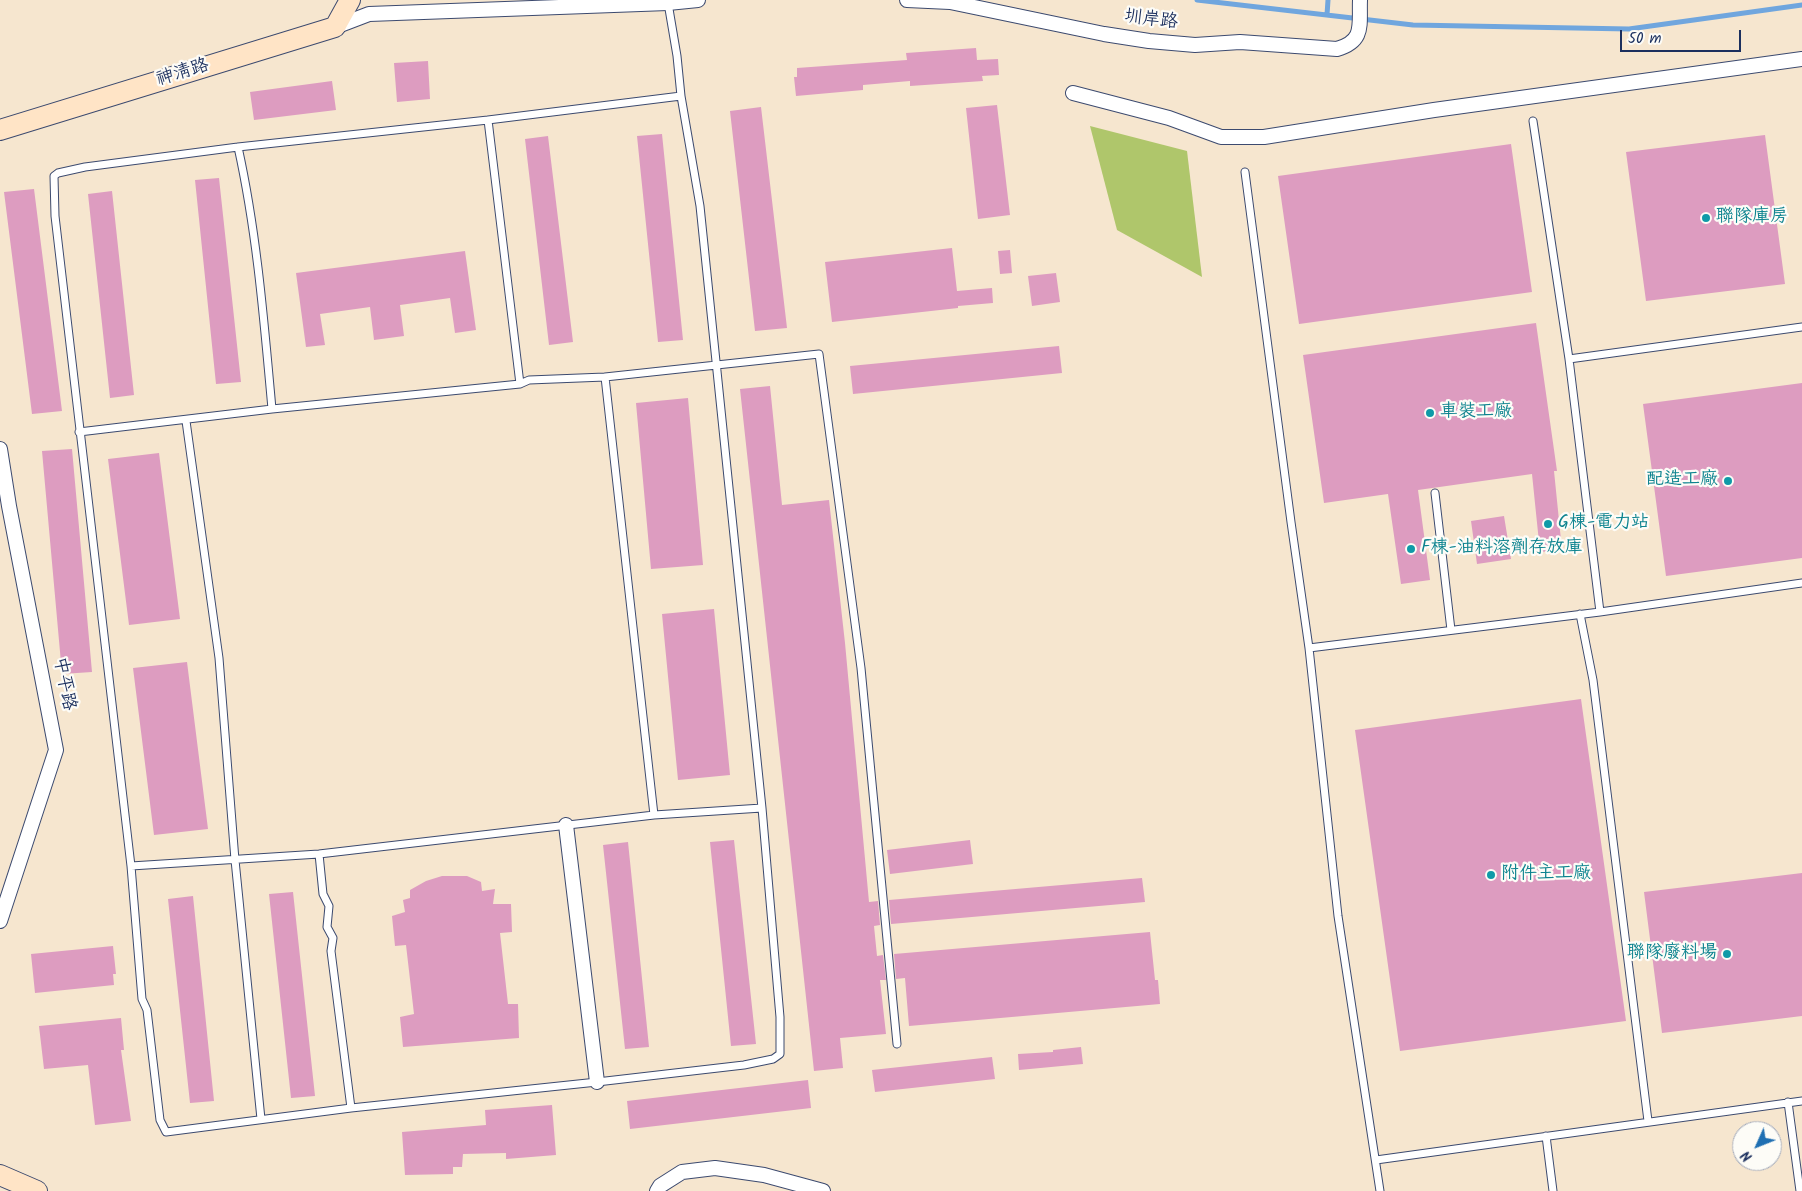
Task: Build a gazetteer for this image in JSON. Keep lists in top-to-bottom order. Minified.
{"streets":{"street":["圳岸路","神清路","中平路"]},"places":["聯隊庫房","車裝工廠","配造工廠","G棟-電力站","F棟-油料溶劑存放庫","附件主工廠","聯隊廢料場"],"scale_bar":"50 m","north":"bottom left"}
